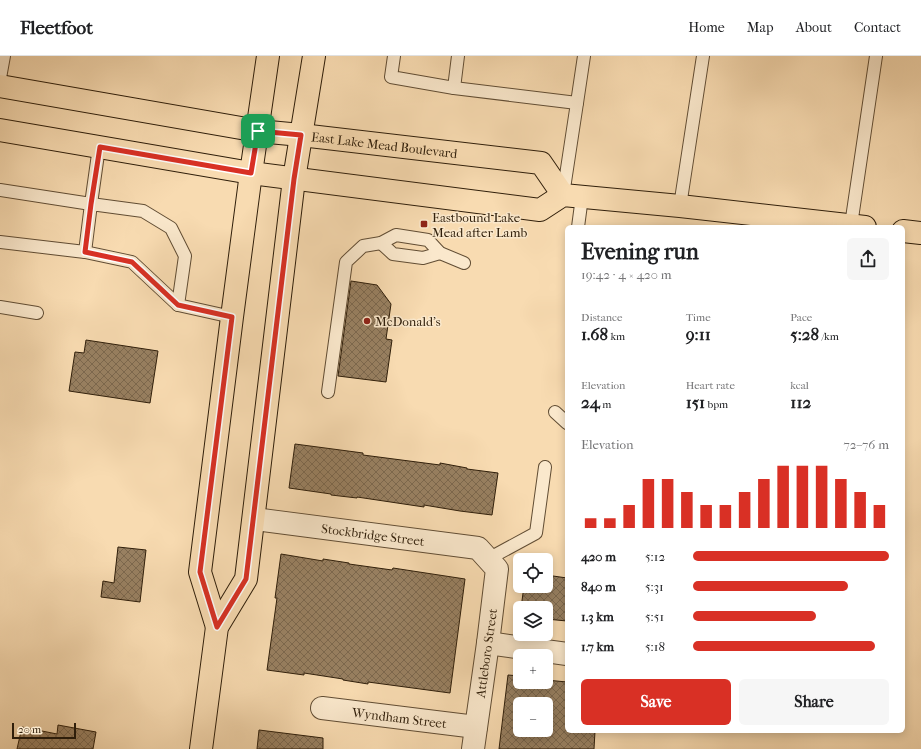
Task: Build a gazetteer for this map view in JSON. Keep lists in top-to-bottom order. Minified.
{"streets":{"main road":["East Lake Mead Boulevard"],"street":["Stockbridge Street","Attleboro Street","Wyndham Street"]},"crossings":[["Stockbridge Street","Attleboro Street"],["Attleboro Street","Wyndham Street"]],"places":{"transit":["Eastbound Lake Mead after Lamb"],"other":["McDonald's"]},"scale_bar":"20 m","page":{"header":"Fleetfoot","nav":["Home","Map","About","Contact"],"heading":["Evening run","19:42 · 4 × 420 m"],"stats":[["Distance","1.68 km"],["Time","9:11"],["Pace","5:28 /km"],["Elevation","24 m"],["Heart rate","151 bpm"],["kcal","112"]],"chart":["Elevation","72–76 m"],"list":[{"name":"420 m","note":"5:12"},{"name":"840 m","note":"5:31"},{"name":"1.3 km","note":"5:51"},{"name":"1.7 km","note":"5:18"}],"map_buttons":["+","−"],"buttons":["Save","Share"],"scale":"20 m"}}
